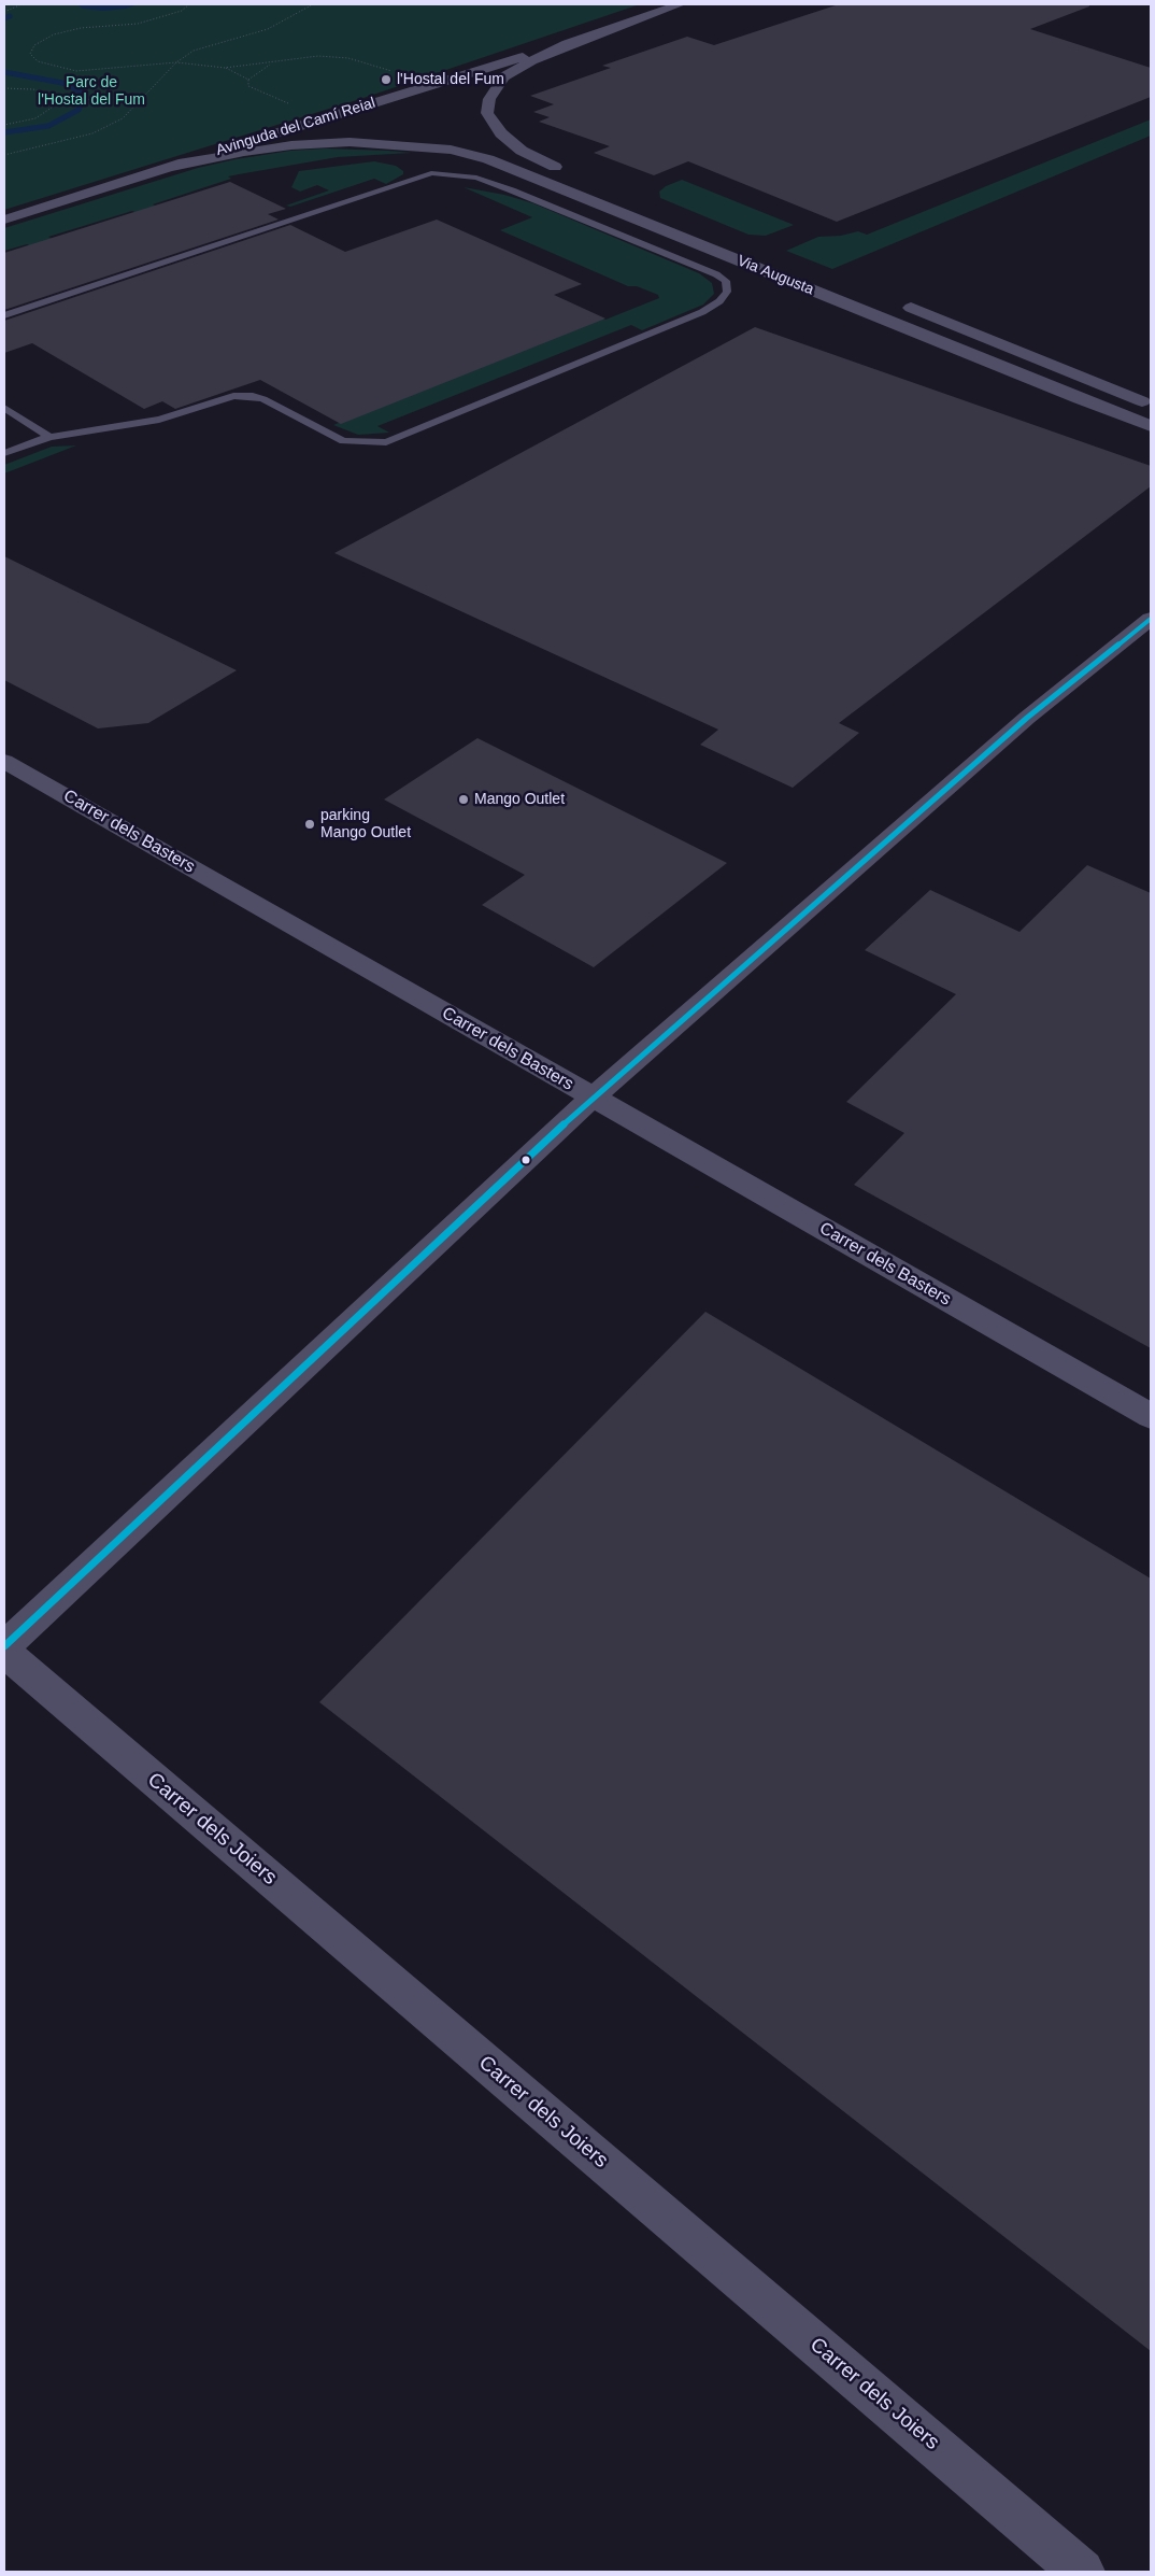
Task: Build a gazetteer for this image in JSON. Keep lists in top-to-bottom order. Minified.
{"streets":{"street":["Avinguda del Camí Reial","Via Augusta","Carrer dels Basters","Carrer dels Joiers"]},"crossings":[["Avinguda del Camí Reial","Via Augusta"]],"parks":["Parc de l'Hostal del Fum"],"places":["l'Hostal del Fum","Mango Outlet","parking Mango Outlet"]}
